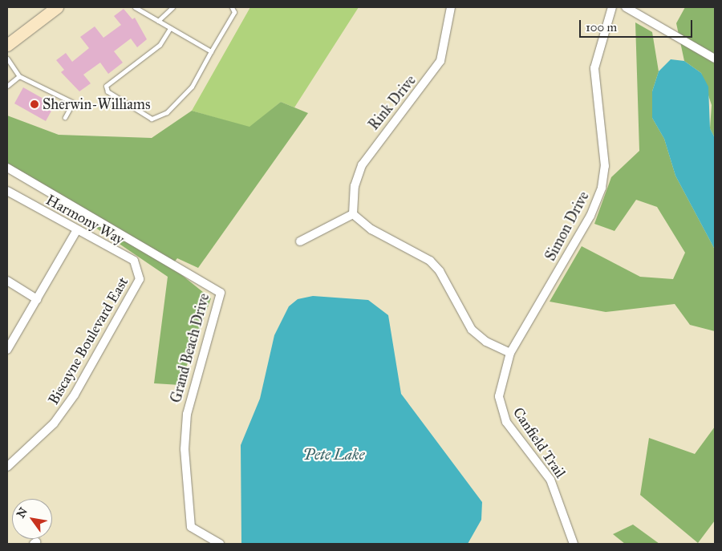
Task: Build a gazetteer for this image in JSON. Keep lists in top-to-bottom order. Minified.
{"streets":{"street":["Rink Drive","Harmony Way","Simon Drive","Biscayne Boulevard East","Grand Beach Drive","Canfield Trail"]},"crossings":[["Harmony Way","Biscayne Boulevard East"],["Simon Drive","Canfield Trail"]],"water":["Pete Lake"],"places":["Sherwin-Williams"],"scale_bar":"100 m","north":"top left"}
